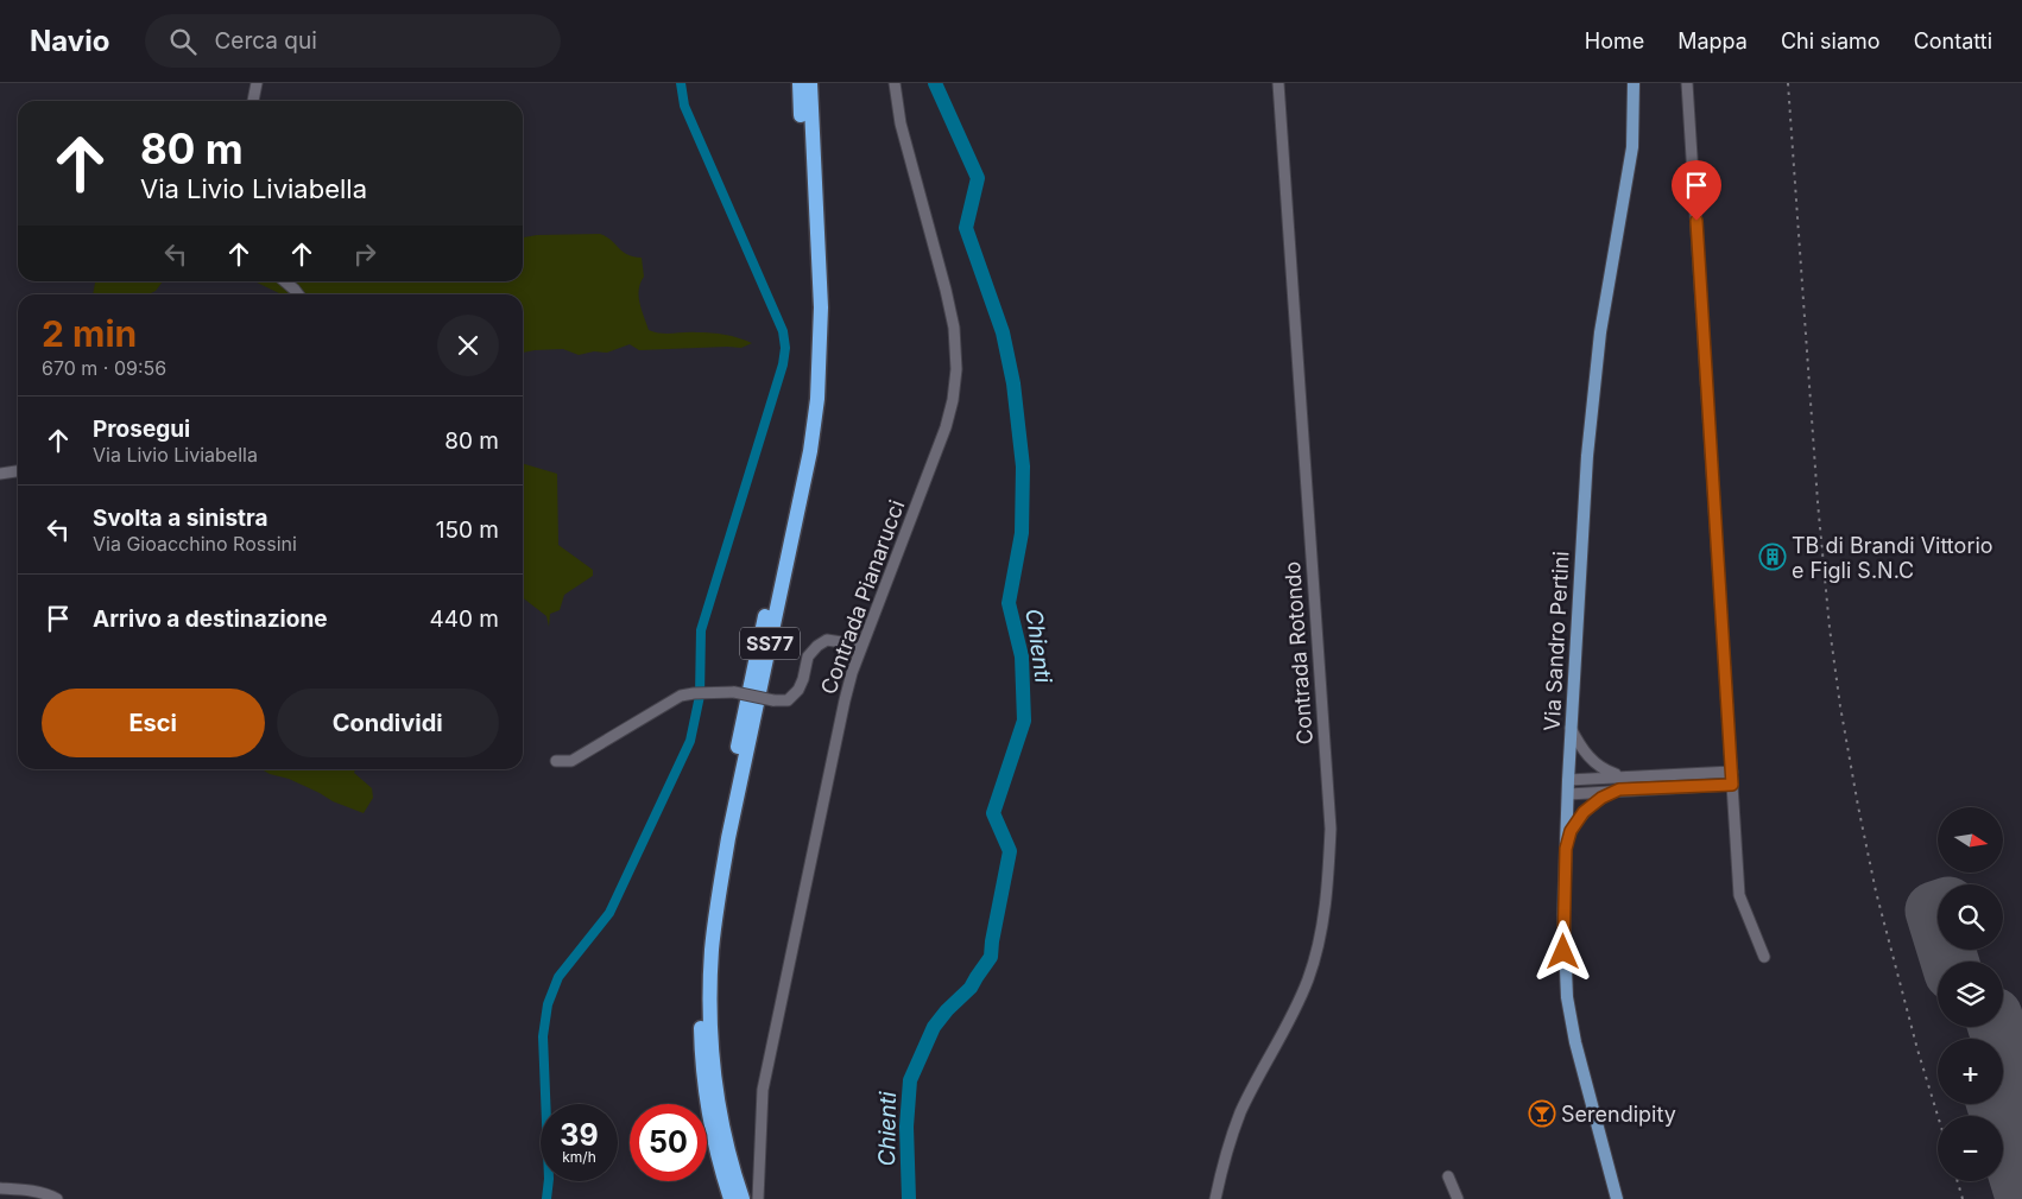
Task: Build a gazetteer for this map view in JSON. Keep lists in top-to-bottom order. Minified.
{"streets":{"highway":["SS77"],"main road":["Via Sandro Pertini"],"street":["Contrada Pianarucci","Contrada Rotondo"]},"water":["Chienti"],"places":{"building":["TB di Brandi Vittorio e Figli S.N.C"],"bar":["Serendipity"]},"north":"right","page":{"header":"Navio","search":"Cerca qui","nav":["Home","Mappa","Chi siamo","Contatti"],"turn":["80 m","Via Livio Liviabella"],"heading":["2 min","670 m · 09:56"],"list":[{"name":"Prosegui","note":"Via Livio Liviabella","value":"80 m"},{"name":"Svolta a sinistra","note":"Via Gioacchino Rossini","value":"150 m"},{"name":"Arrivo a destinazione","value":"440 m"}],"buttons":["Esci","Condividi"],"map_buttons":["+","−"],"speed":"39 km/h","limit":"50"}}
